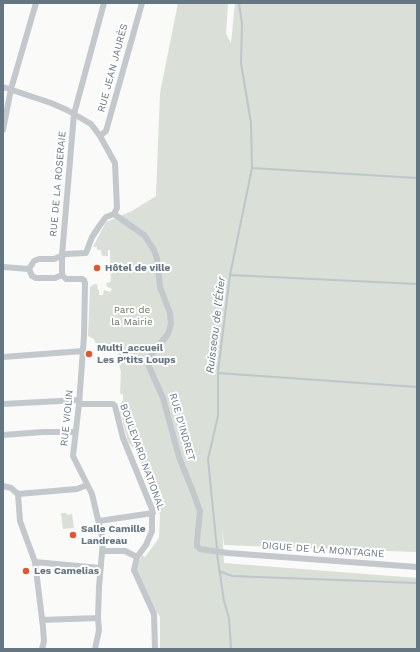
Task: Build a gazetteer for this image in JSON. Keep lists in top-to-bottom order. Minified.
{"streets":{"street":["RUE JEAN JAURÈS","RUE DE LA ROSERAIE","RUE VIOLIN","RUE D'INDRET","BOULEVARD NATIONAL","DIGUE DE LA MONTAGNE"]},"crossings":[["RUE DE LA ROSERAIE","RUE VIOLIN"],["RUE VIOLIN","BOULEVARD NATIONAL"],["RUE D'INDRET","DIGUE DE LA MONTAGNE"]],"water":["Ruisseau de l'Étier"],"parks":["Parc de la Mairie"],"places":["Hôtel de ville","Multi_accueil Les P'tits Loups","Salle Camille Landreau","Les Camelias"]}
